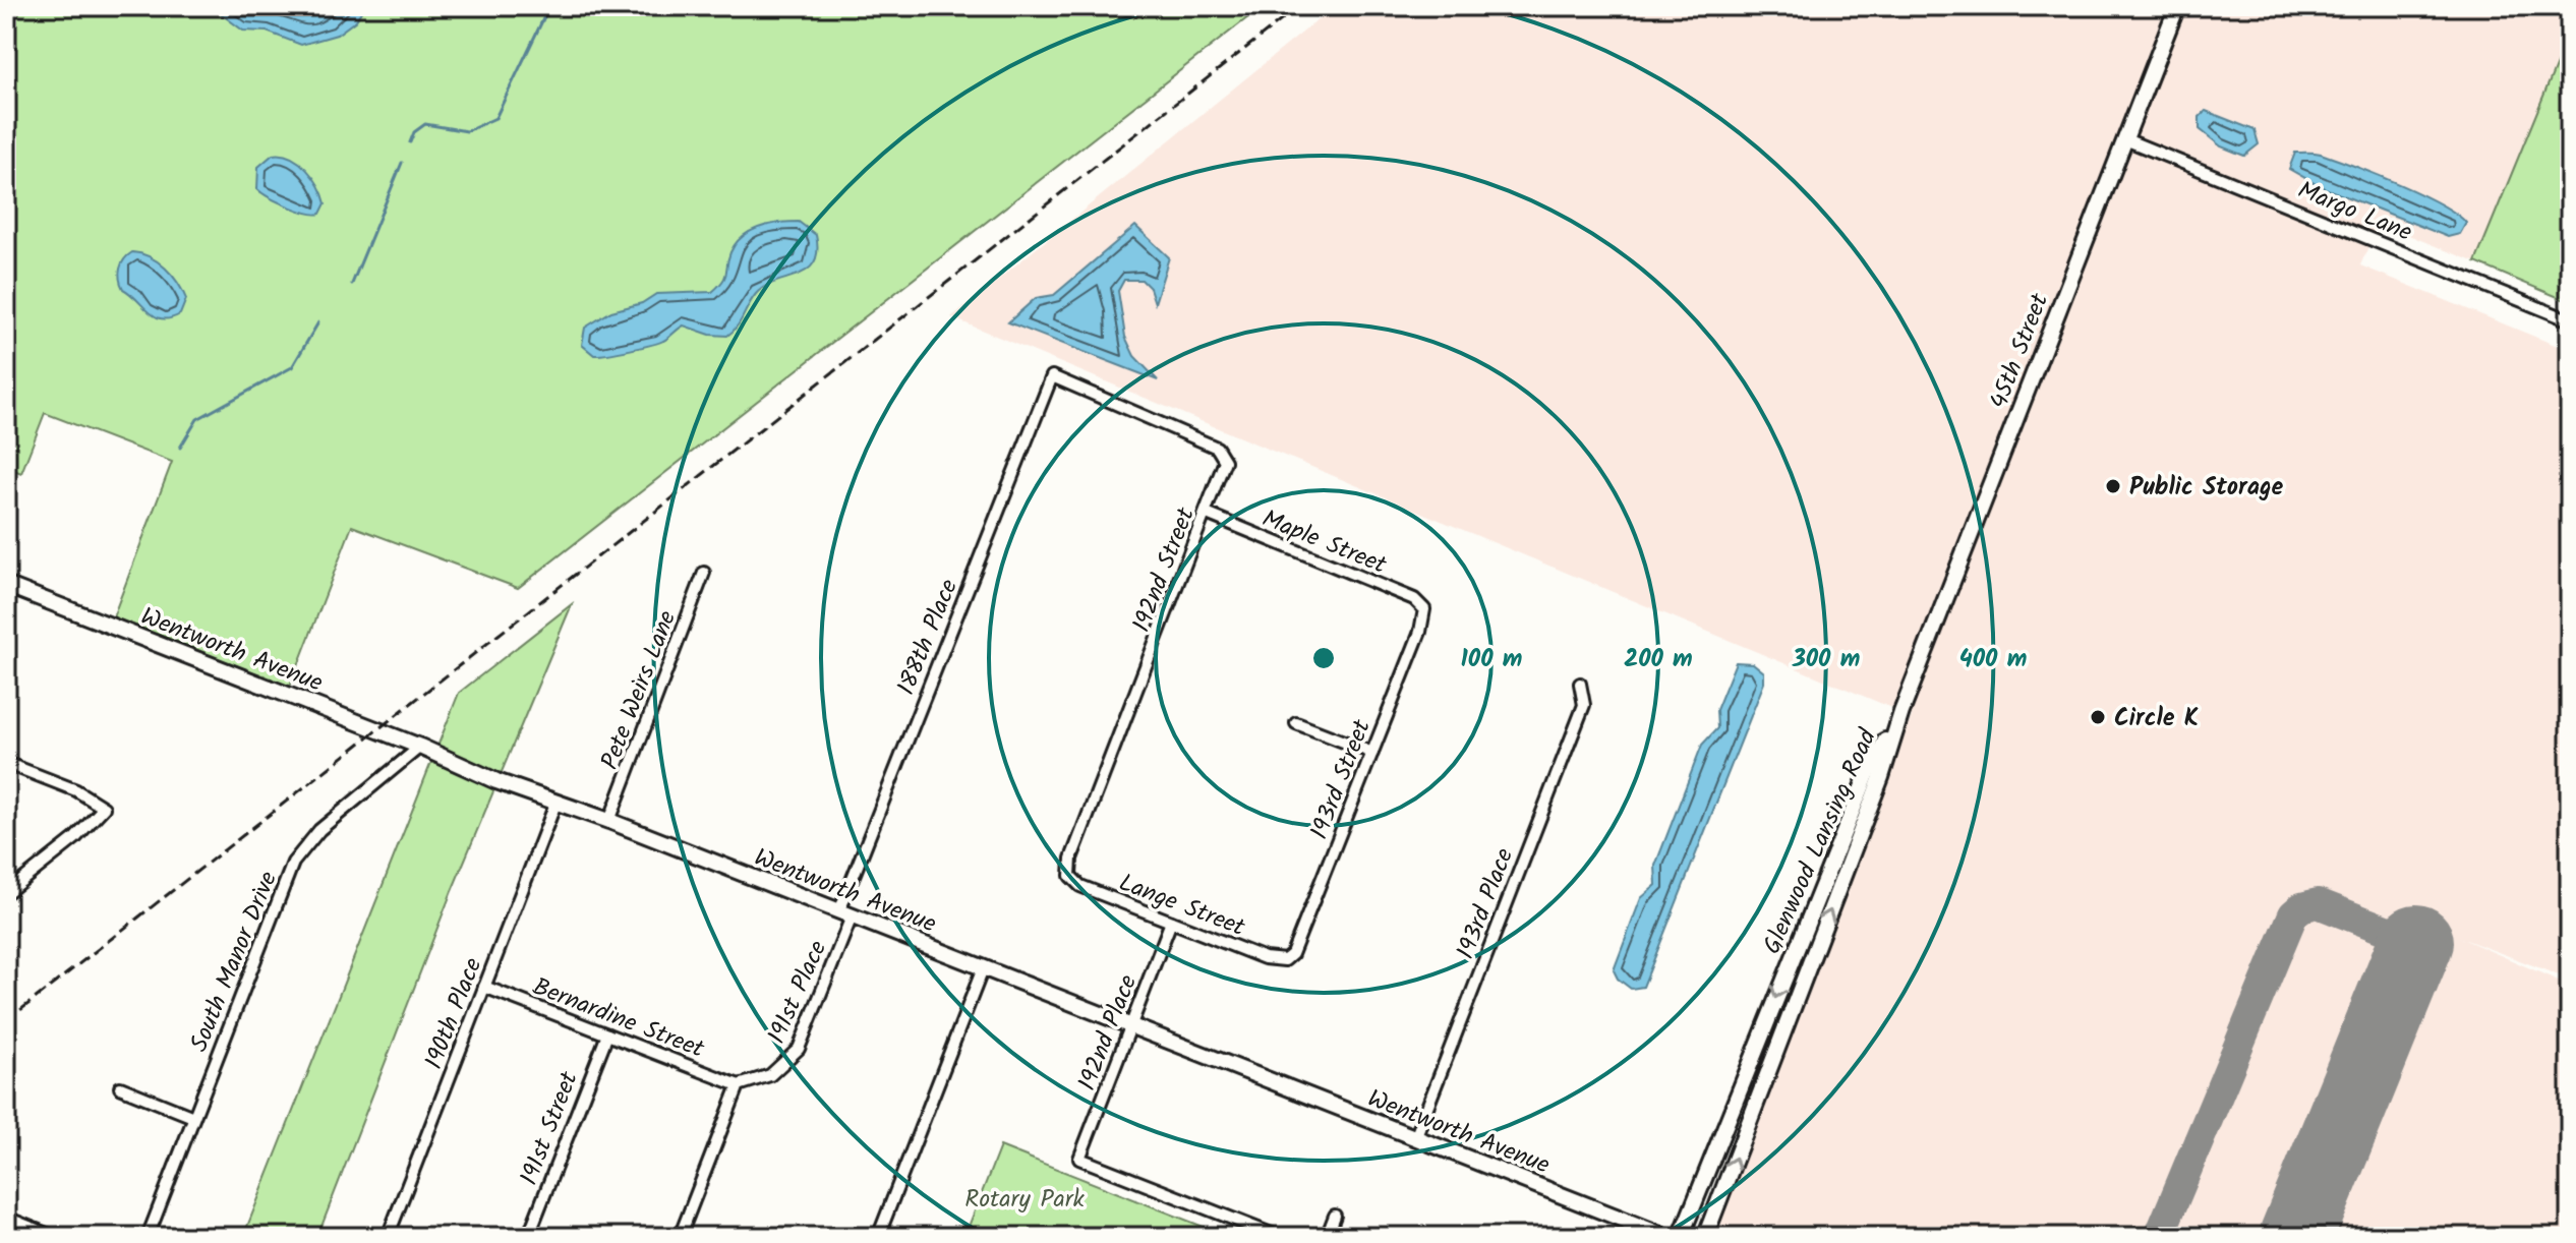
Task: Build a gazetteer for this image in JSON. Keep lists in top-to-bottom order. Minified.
{"streets":{"main road":["45th Street","Wentworth Avenue","Glenwood Lansing Road"],"street":["Margo Lane","Maple Street","192nd Street","188th Place","Pete Weirs Lane","193rd Street","193rd Place","Lange Street","South Manor Drive","191st Place","190th Place","Bernardine Street","192nd Place","191st Street"]},"crossings":[["Margo Lane","45th Street"],["45th Street","Glenwood Lansing Road"],["Maple Street","192nd Street"],["Maple Street","193rd Street"],["192nd Street","188th Place"],["192nd Street","Lange Street"],["188th Place","Wentworth Avenue"],["188th Place","191st Place"],["Wentworth Avenue","Pete Weirs Lane"],["Wentworth Avenue","193rd Place"],["Wentworth Avenue","South Manor Drive"],["Wentworth Avenue","191st Place"],["Wentworth Avenue","190th Place"],["Wentworth Avenue","192nd Place"],["193rd Street","Lange Street"],["Lange Street","192nd Place"],["191st Place","Bernardine Street"],["190th Place","Bernardine Street"],["Bernardine Street","191st Street"]],"parks":["Rotary Park"],"places":["Public Storage","Circle K"],"rings":["100 m","200 m","300 m","400 m"]}
